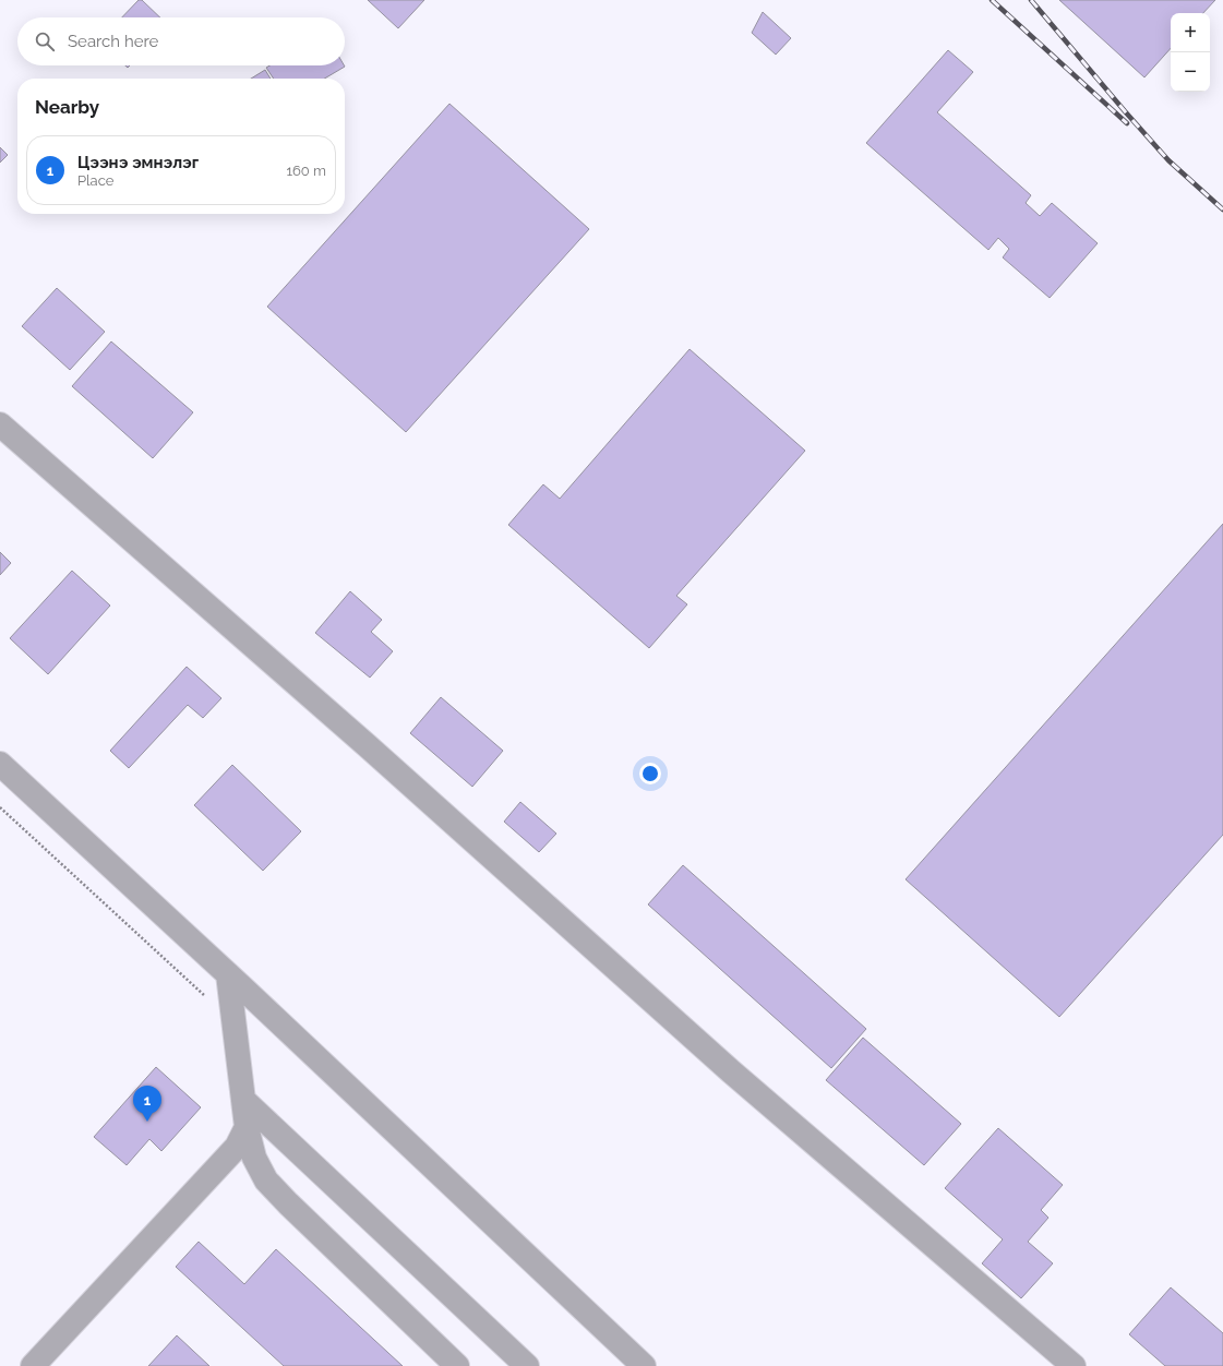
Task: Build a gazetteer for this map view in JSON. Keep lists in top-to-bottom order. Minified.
{"page":{"map_buttons":["+","−"],"search":"Search here","heading":"Nearby","list":[{"mark":"1","name":"Цээнэ эмнэлэг","note":"Place","value":"160 m"}],"pins":"1"}}
